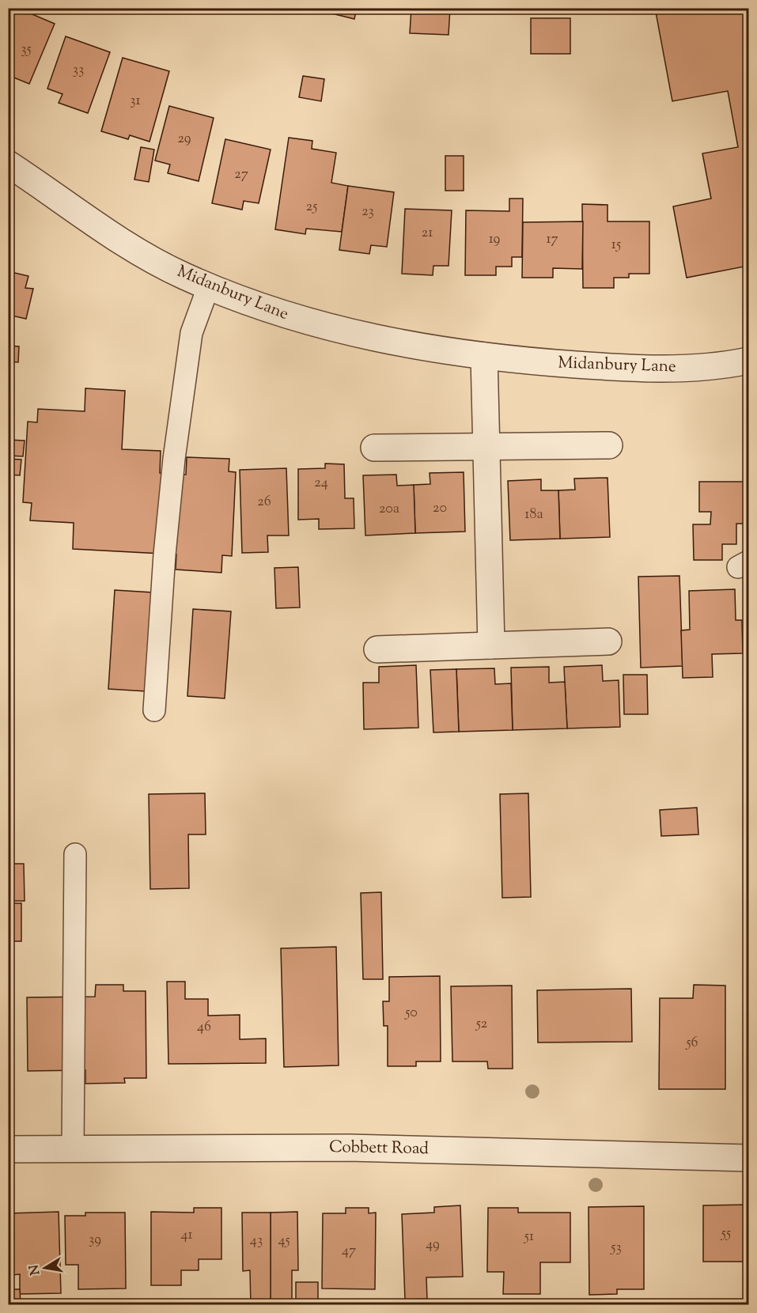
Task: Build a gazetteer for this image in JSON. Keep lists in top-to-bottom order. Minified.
{"streets":{"street":["Midanbury Lane","Cobbett Road"]},"house_numbers":["35","33","31","29","27","25","23","21","19","17","15","24","26","20","20a","18a","50","52","46","56","55","41","51","39","43","45","49","53","47"],"north":"left"}
